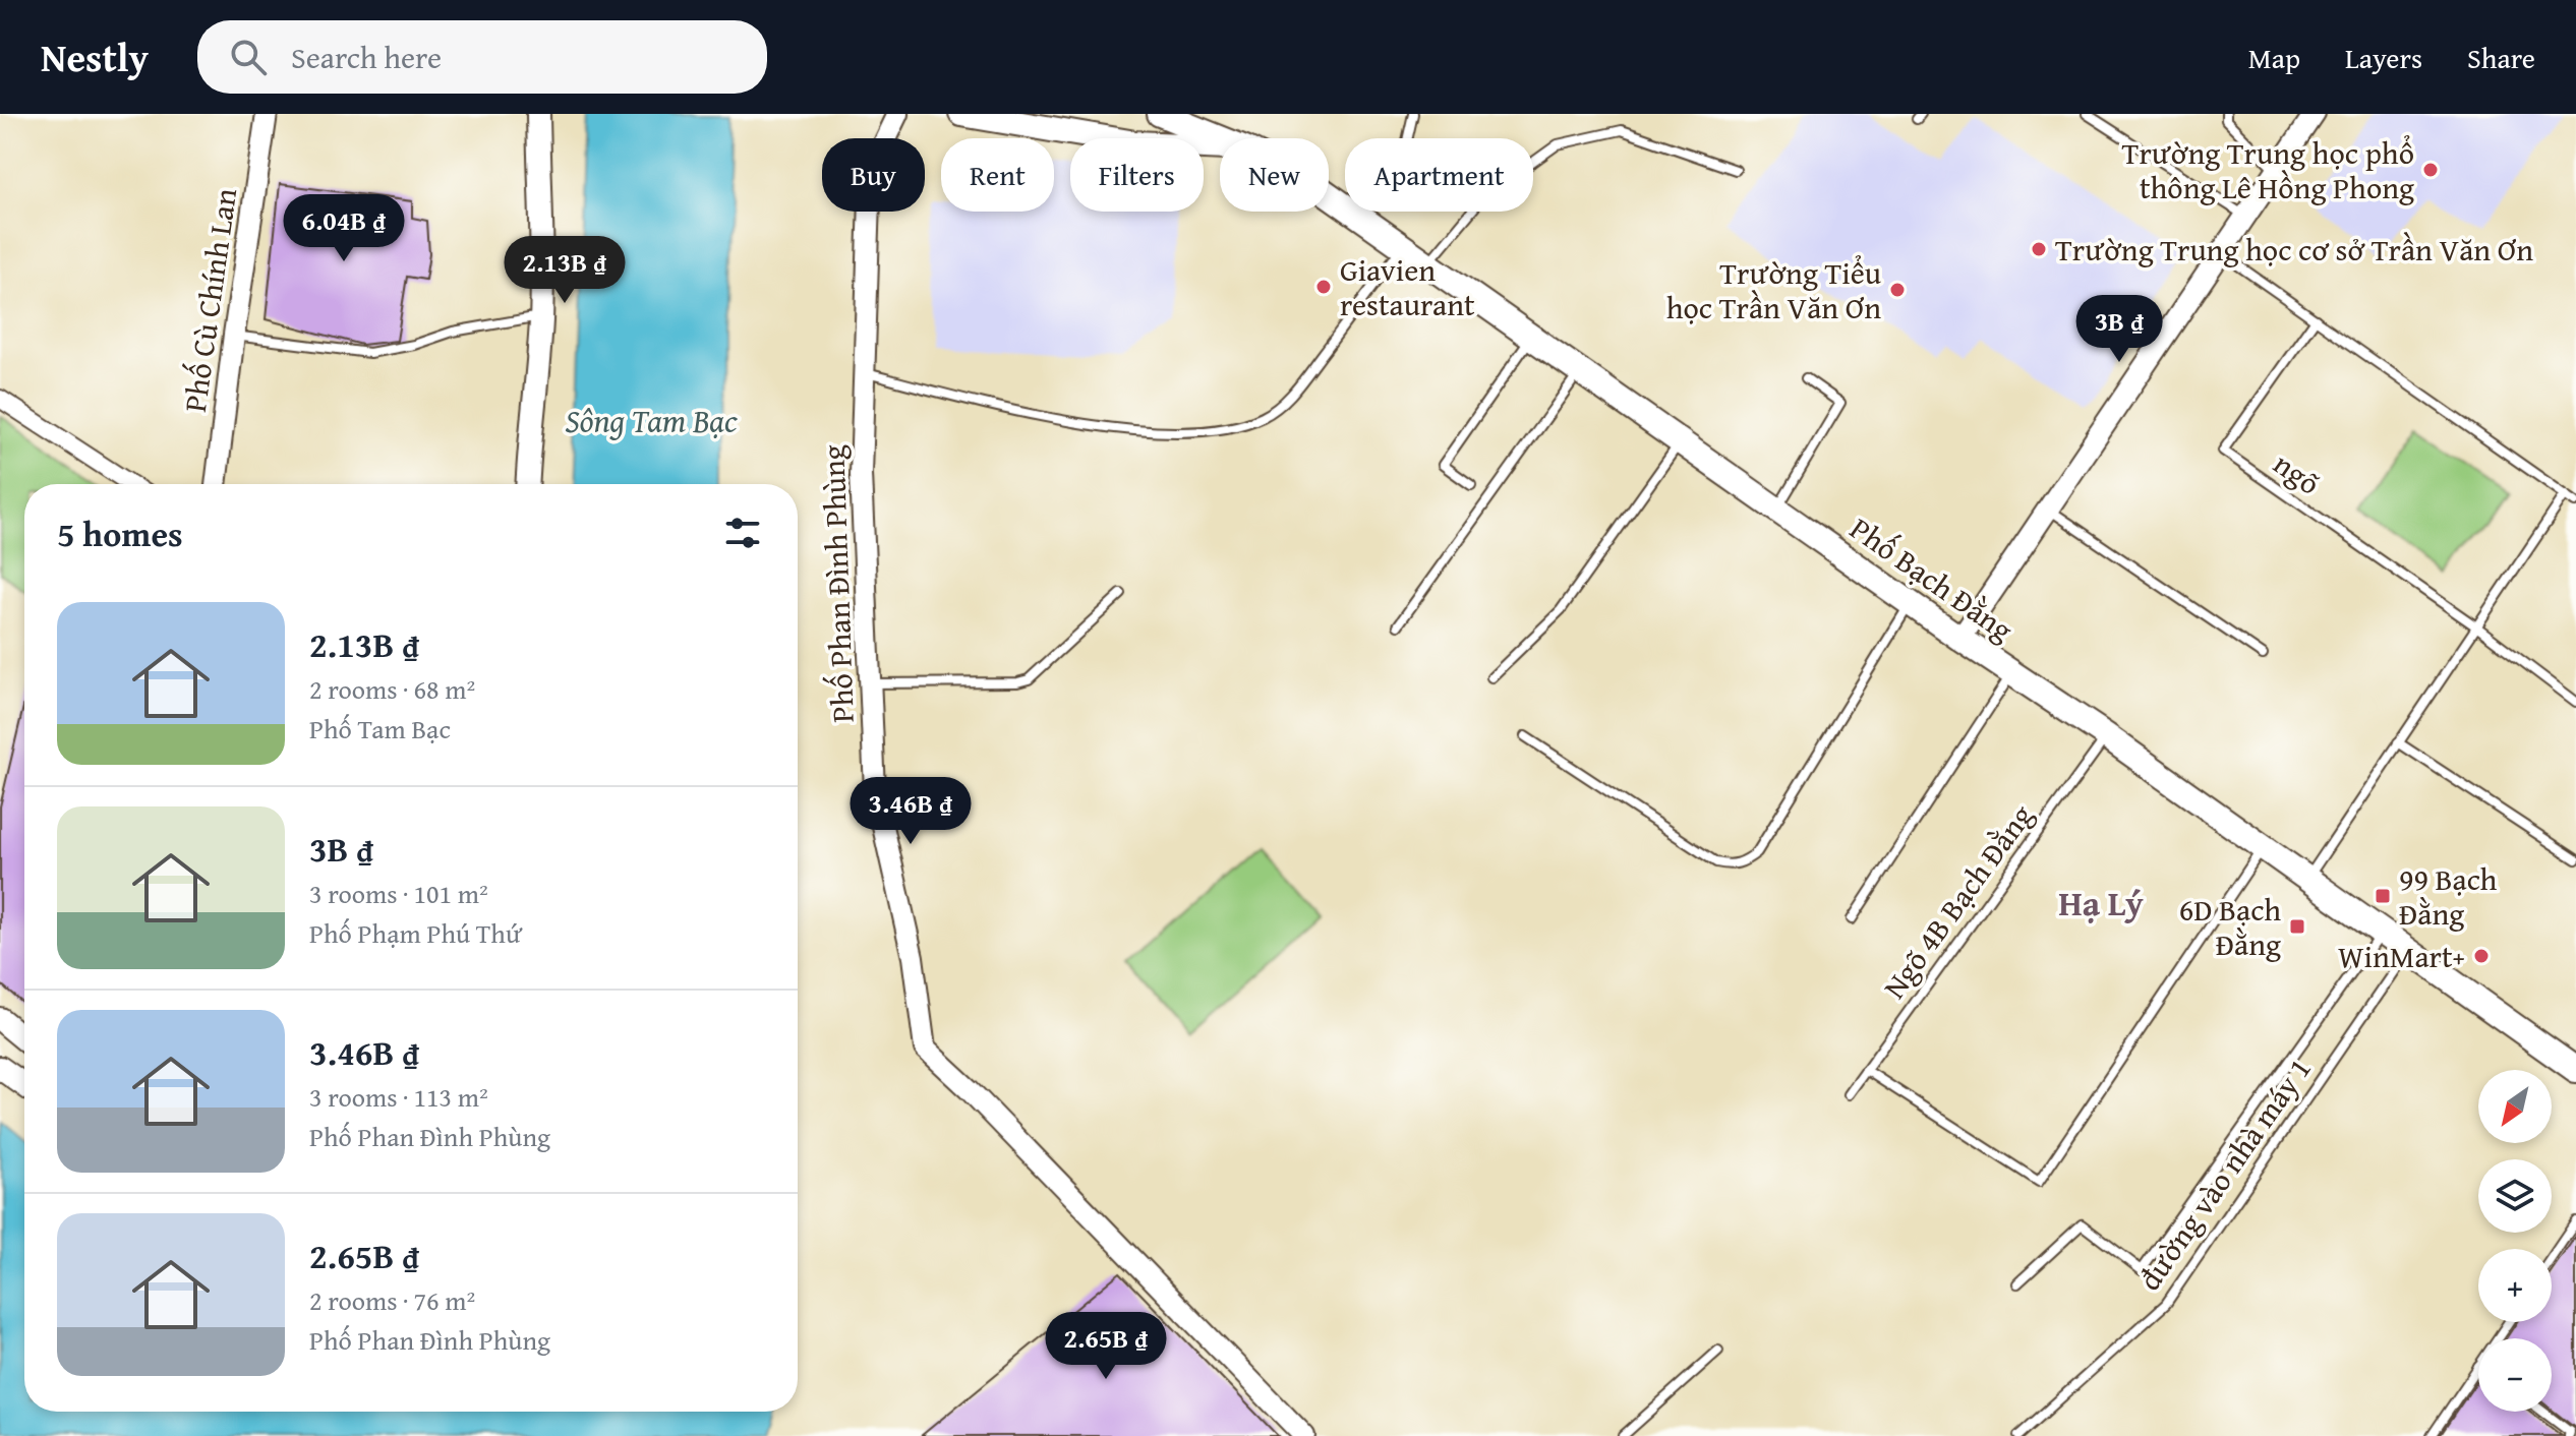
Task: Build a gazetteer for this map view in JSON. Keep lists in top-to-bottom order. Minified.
{"streets":{"main road":["Phố Bạch Đằng"],"street":["Phố Cù Chính Lan","Phố Phan Đình Phùng"],"lane":["ngõ","Ngõ 4B Bạch Đằng","đường vào nhà máy 1"]},"crossings":[["Phố Bạch Đằng","Ngõ 4B Bạch Đằng"],["Phố Bạch Đằng","đường vào nhà máy 1"]],"districts":["Hạ Lý"],"water":["Sông Tam Bạc"],"places":{"other":["Trường Trung học phổ thông Lê Hồng Phong","Trường Trung học cơ sở Trần Văn Ơn","Giavien restaurant","Trường Tiểu học Trần Văn Ơn","WinMart+"],"transit":["99 Bạch Đằng","6D Bạch Đằng"]},"north":"bottom left","page":{"header":"Nestly","search":"Search here","nav":["Map","Layers","Share"],"chip":["Buy","Rent","Filters","New","Apartment"],"price":["6.04B ₫","2.13B ₫","3B ₫","3.46B ₫","2.65B ₫"],"heading":"5 homes","list":[{"name":"2.13B ₫","note":"2 rooms · 68 m² · Phố Tam Bạc"},{"name":"3B ₫","note":"3 rooms · 101 m² · Phố Phạm Phú Thứ"},{"name":"3.46B ₫","note":"3 rooms · 113 m² · Phố Phan Đình Phùng"},{"name":"2.65B ₫","note":"2 rooms · 76 m² · Phố Phan Đình Phùng"}],"map_buttons":["+","−"]}}
